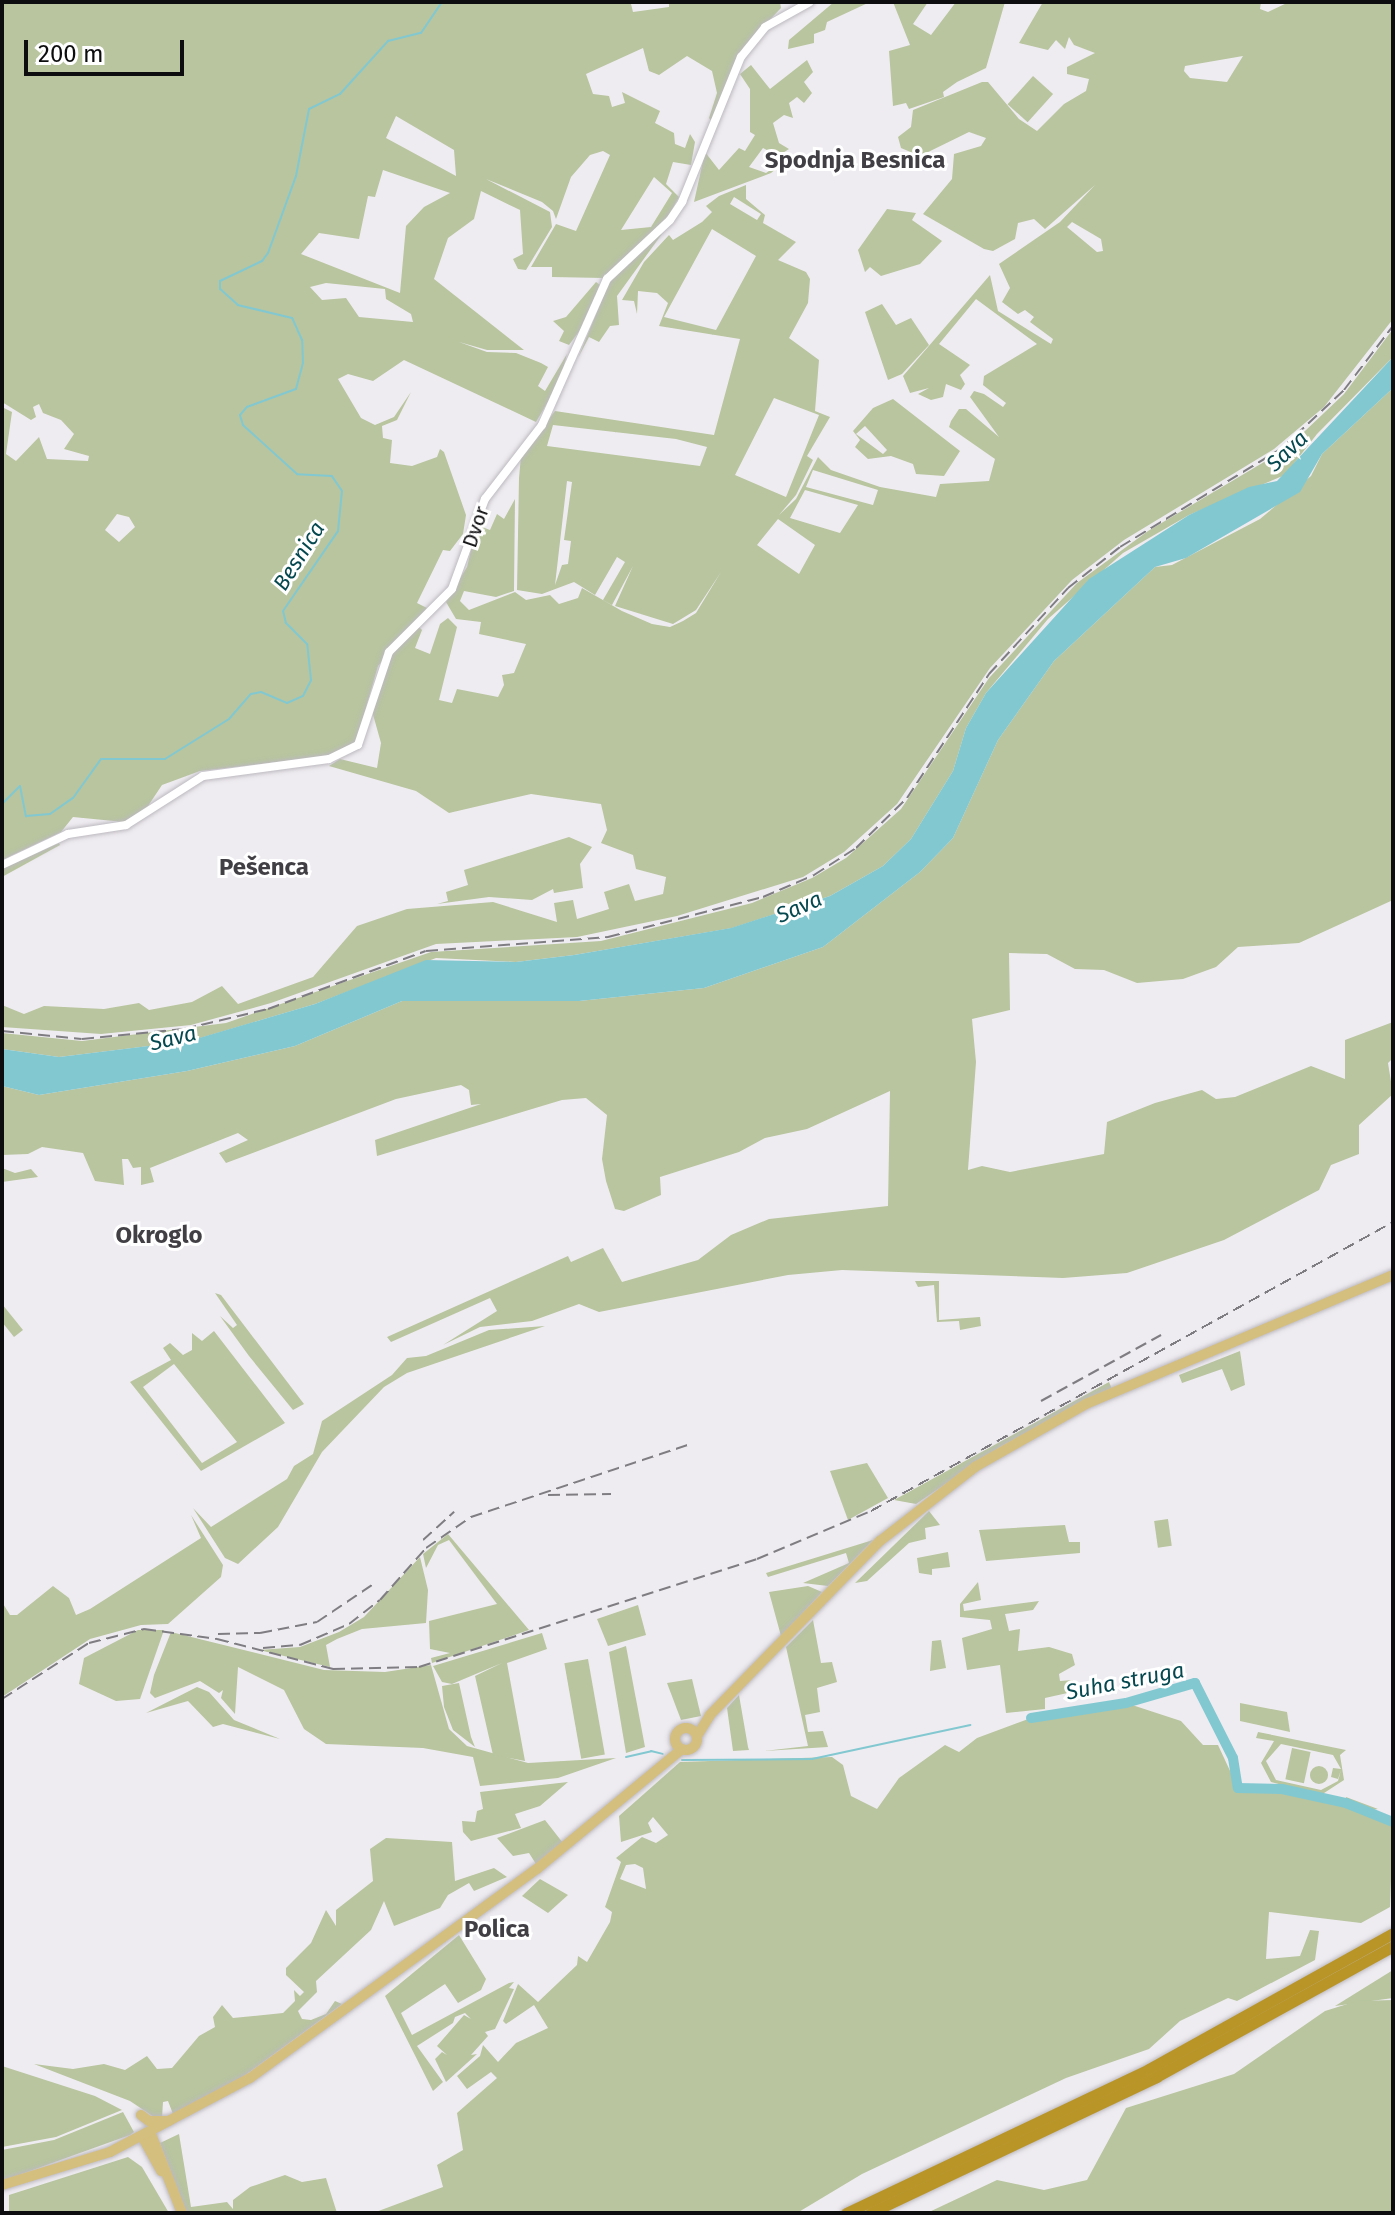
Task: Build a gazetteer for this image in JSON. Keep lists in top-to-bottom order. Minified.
{"streets":{"street":["Dvor"]},"districts":["Spodnja Besnica","Pešenca","Okroglo","Polica"],"water":["Sava","Besnica","Suha struga"],"scale_bar":"200 m"}
